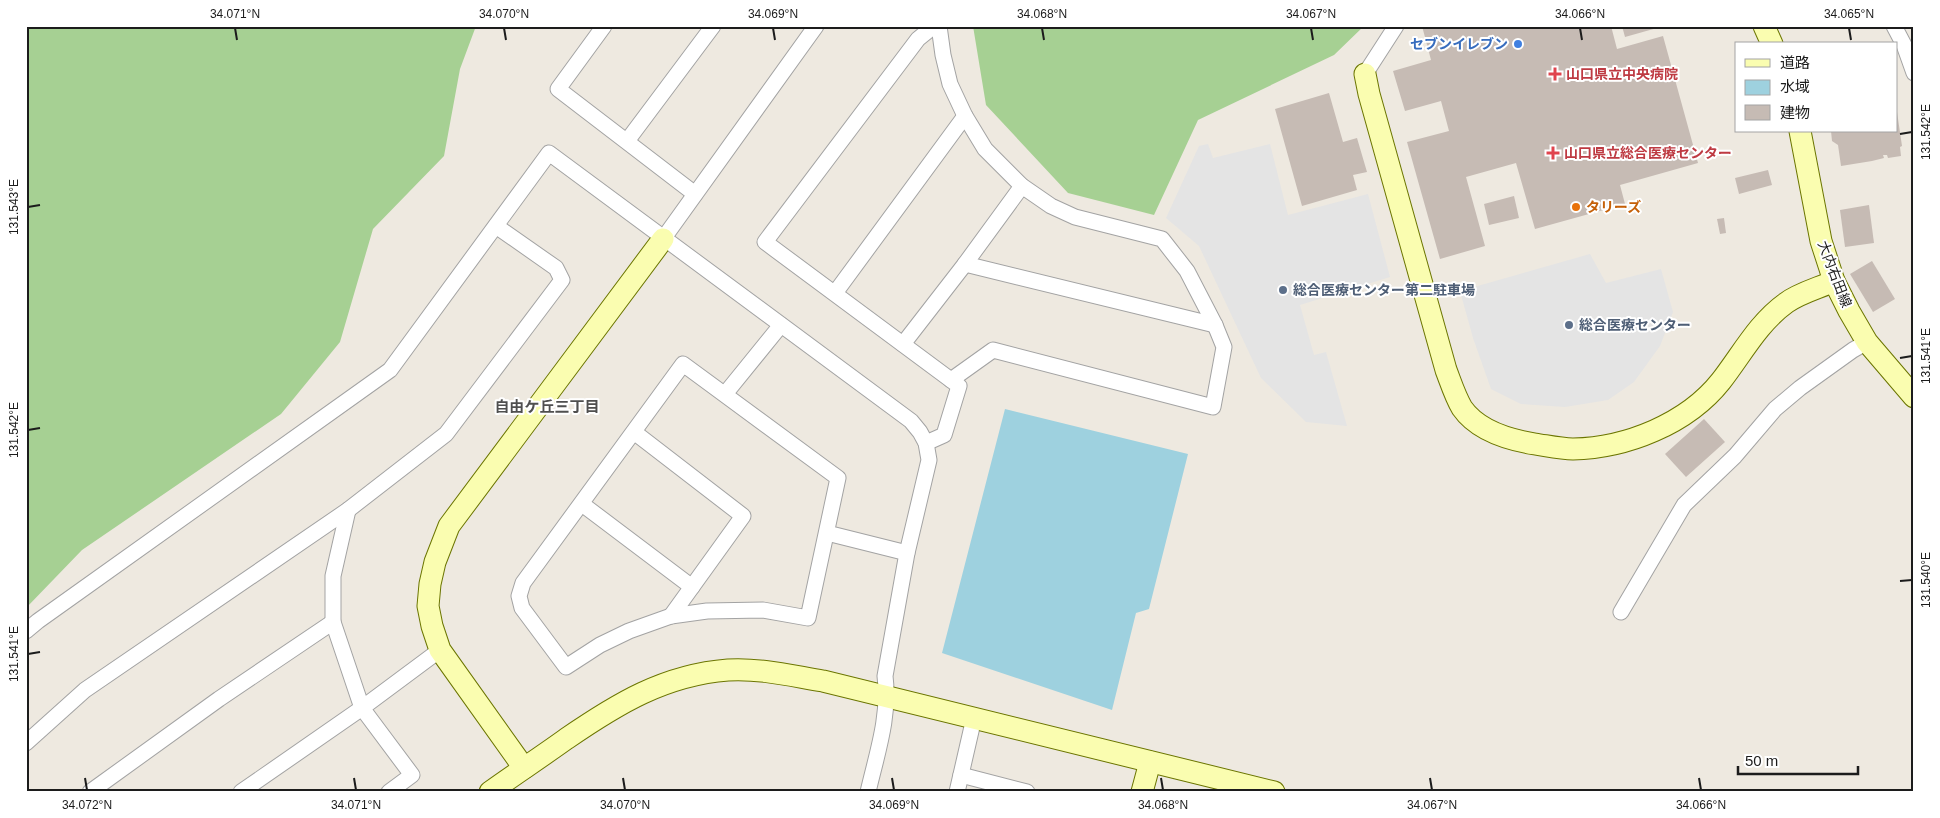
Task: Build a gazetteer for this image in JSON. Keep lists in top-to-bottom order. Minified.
{"streets":{"street":["大内右田線"]},"districts":["自由ケ丘三丁目"],"places":{"other":["セブンイレブン","タリーズ","総合医療センター第二駐車場","総合医療センター"],"health":["山口県立中央病院","山口県立総合医療センター"]},"legend":["道路","水域","建物"],"scale_bar":"50 m","coordinates":["34.071°N","34.070°N","34.069°N","34.068°N","34.067°N","34.066°N","34.065°N","131.542°E","131.543°E","131.541°E","131.540°E","34.072°N"]}
